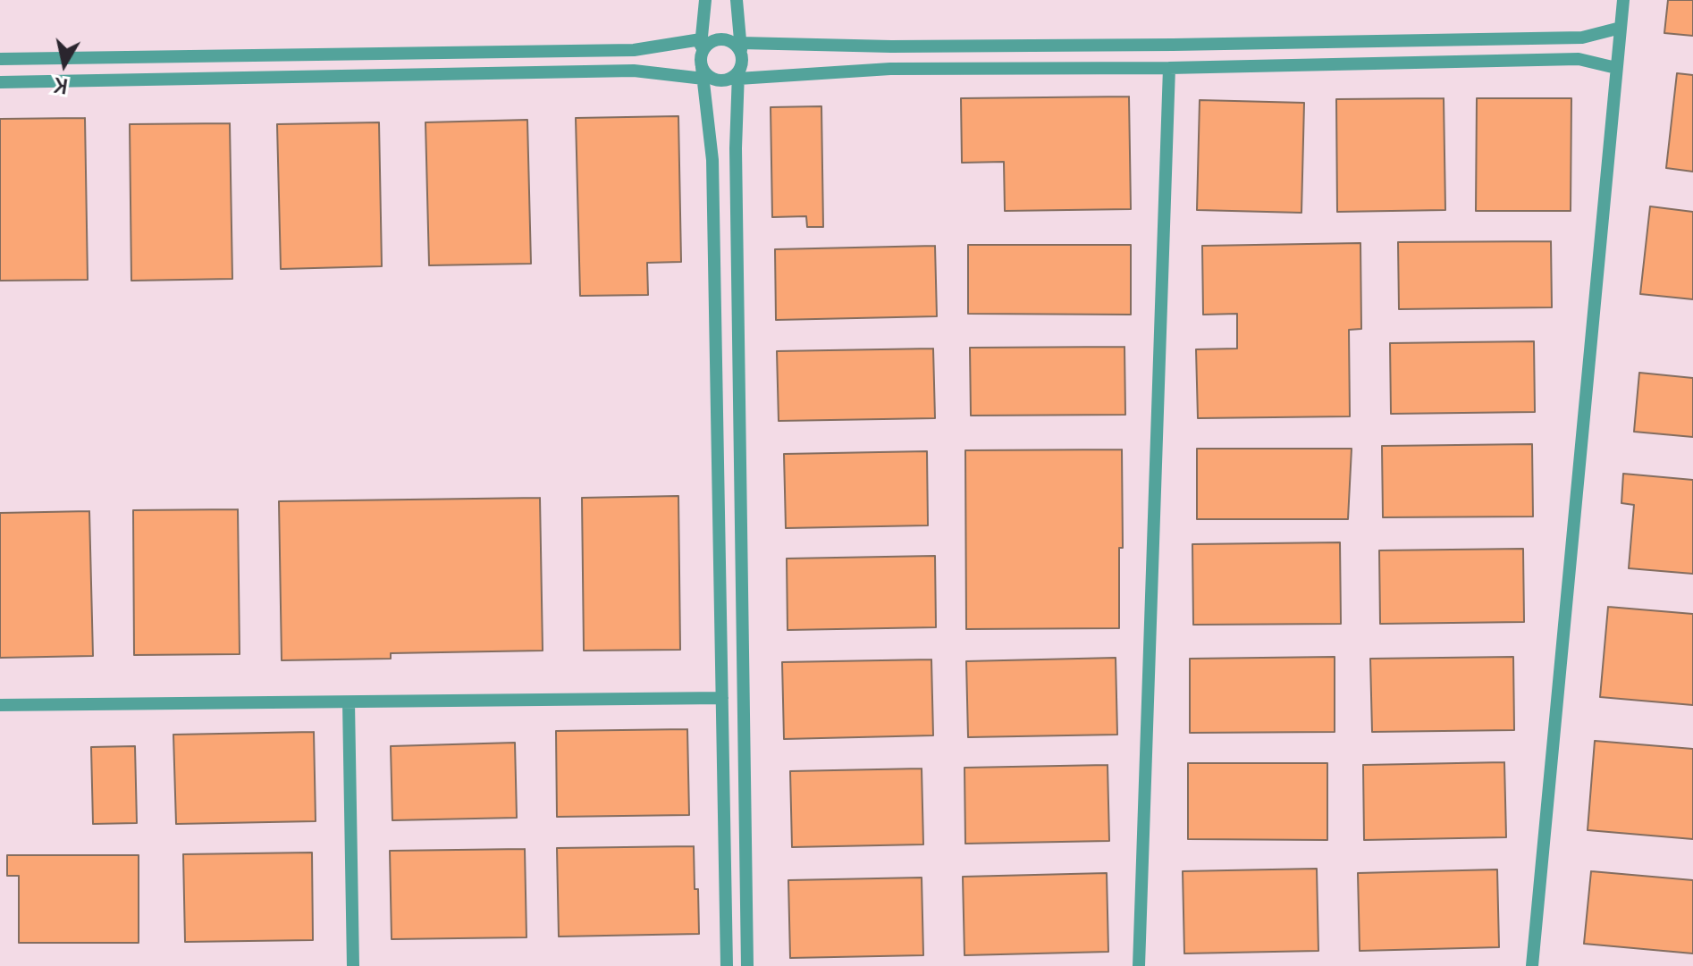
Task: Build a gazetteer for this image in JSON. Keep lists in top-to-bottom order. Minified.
{"north":"bottom"}
